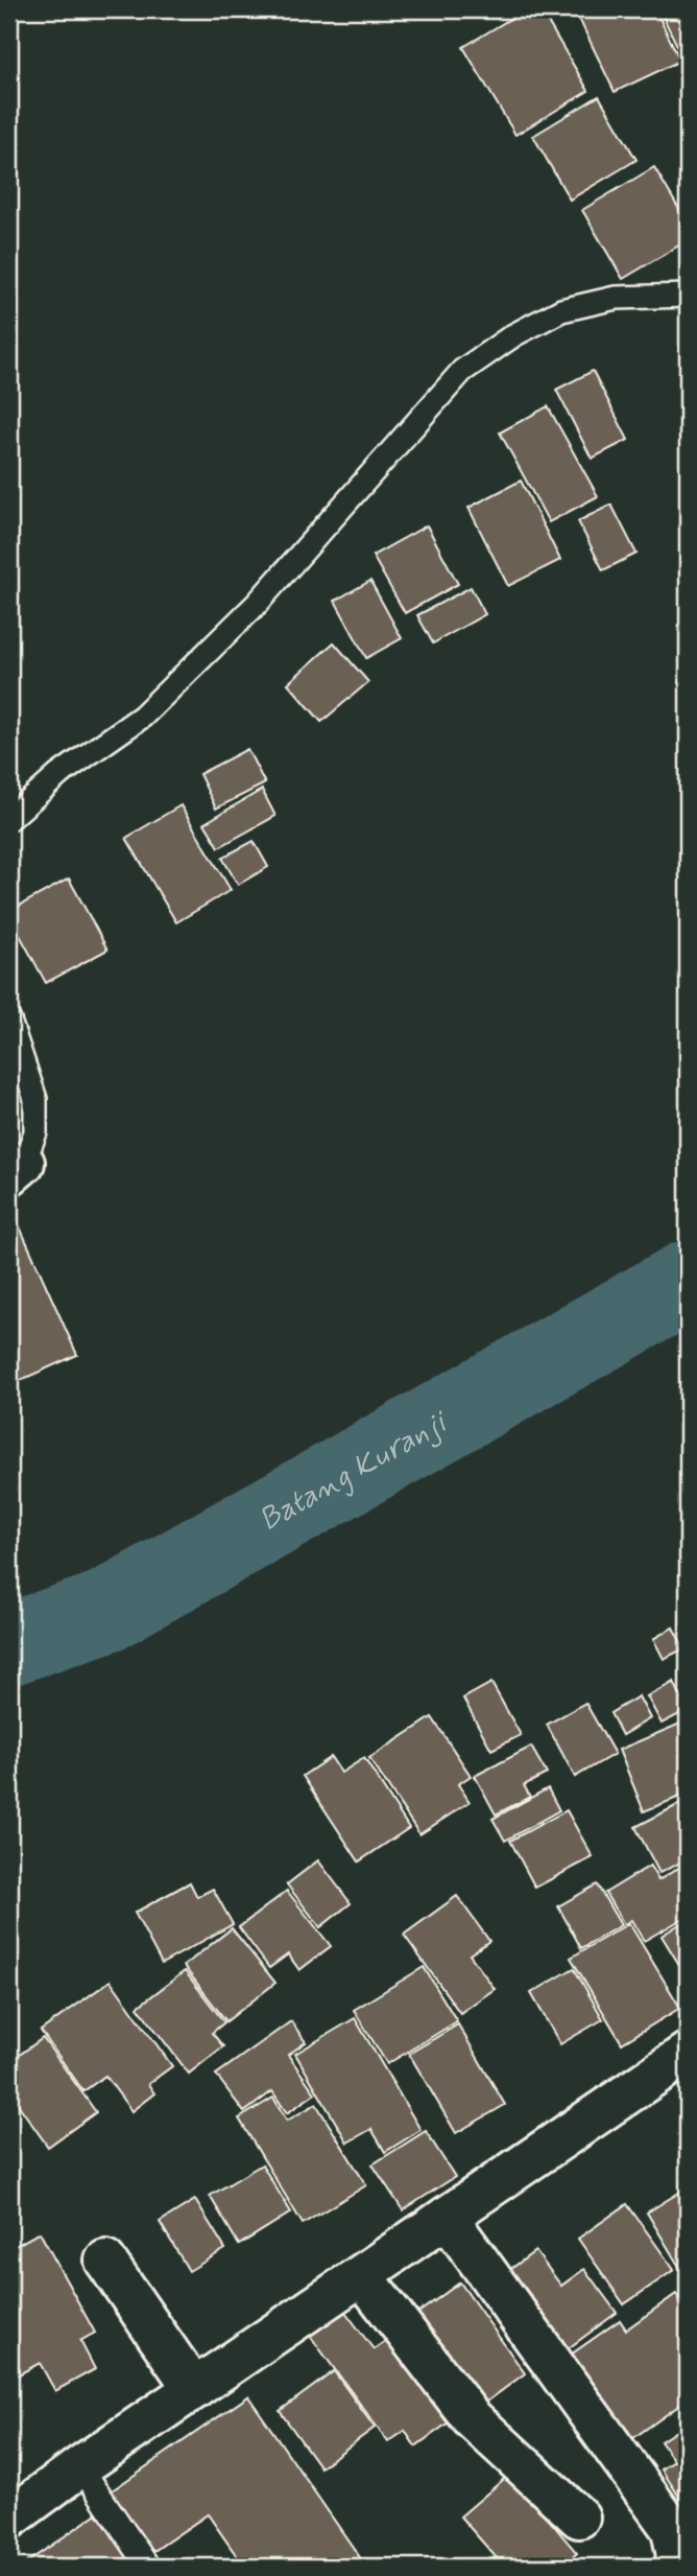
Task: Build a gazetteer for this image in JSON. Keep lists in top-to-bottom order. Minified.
{"water":["Batang Kuranji"]}
